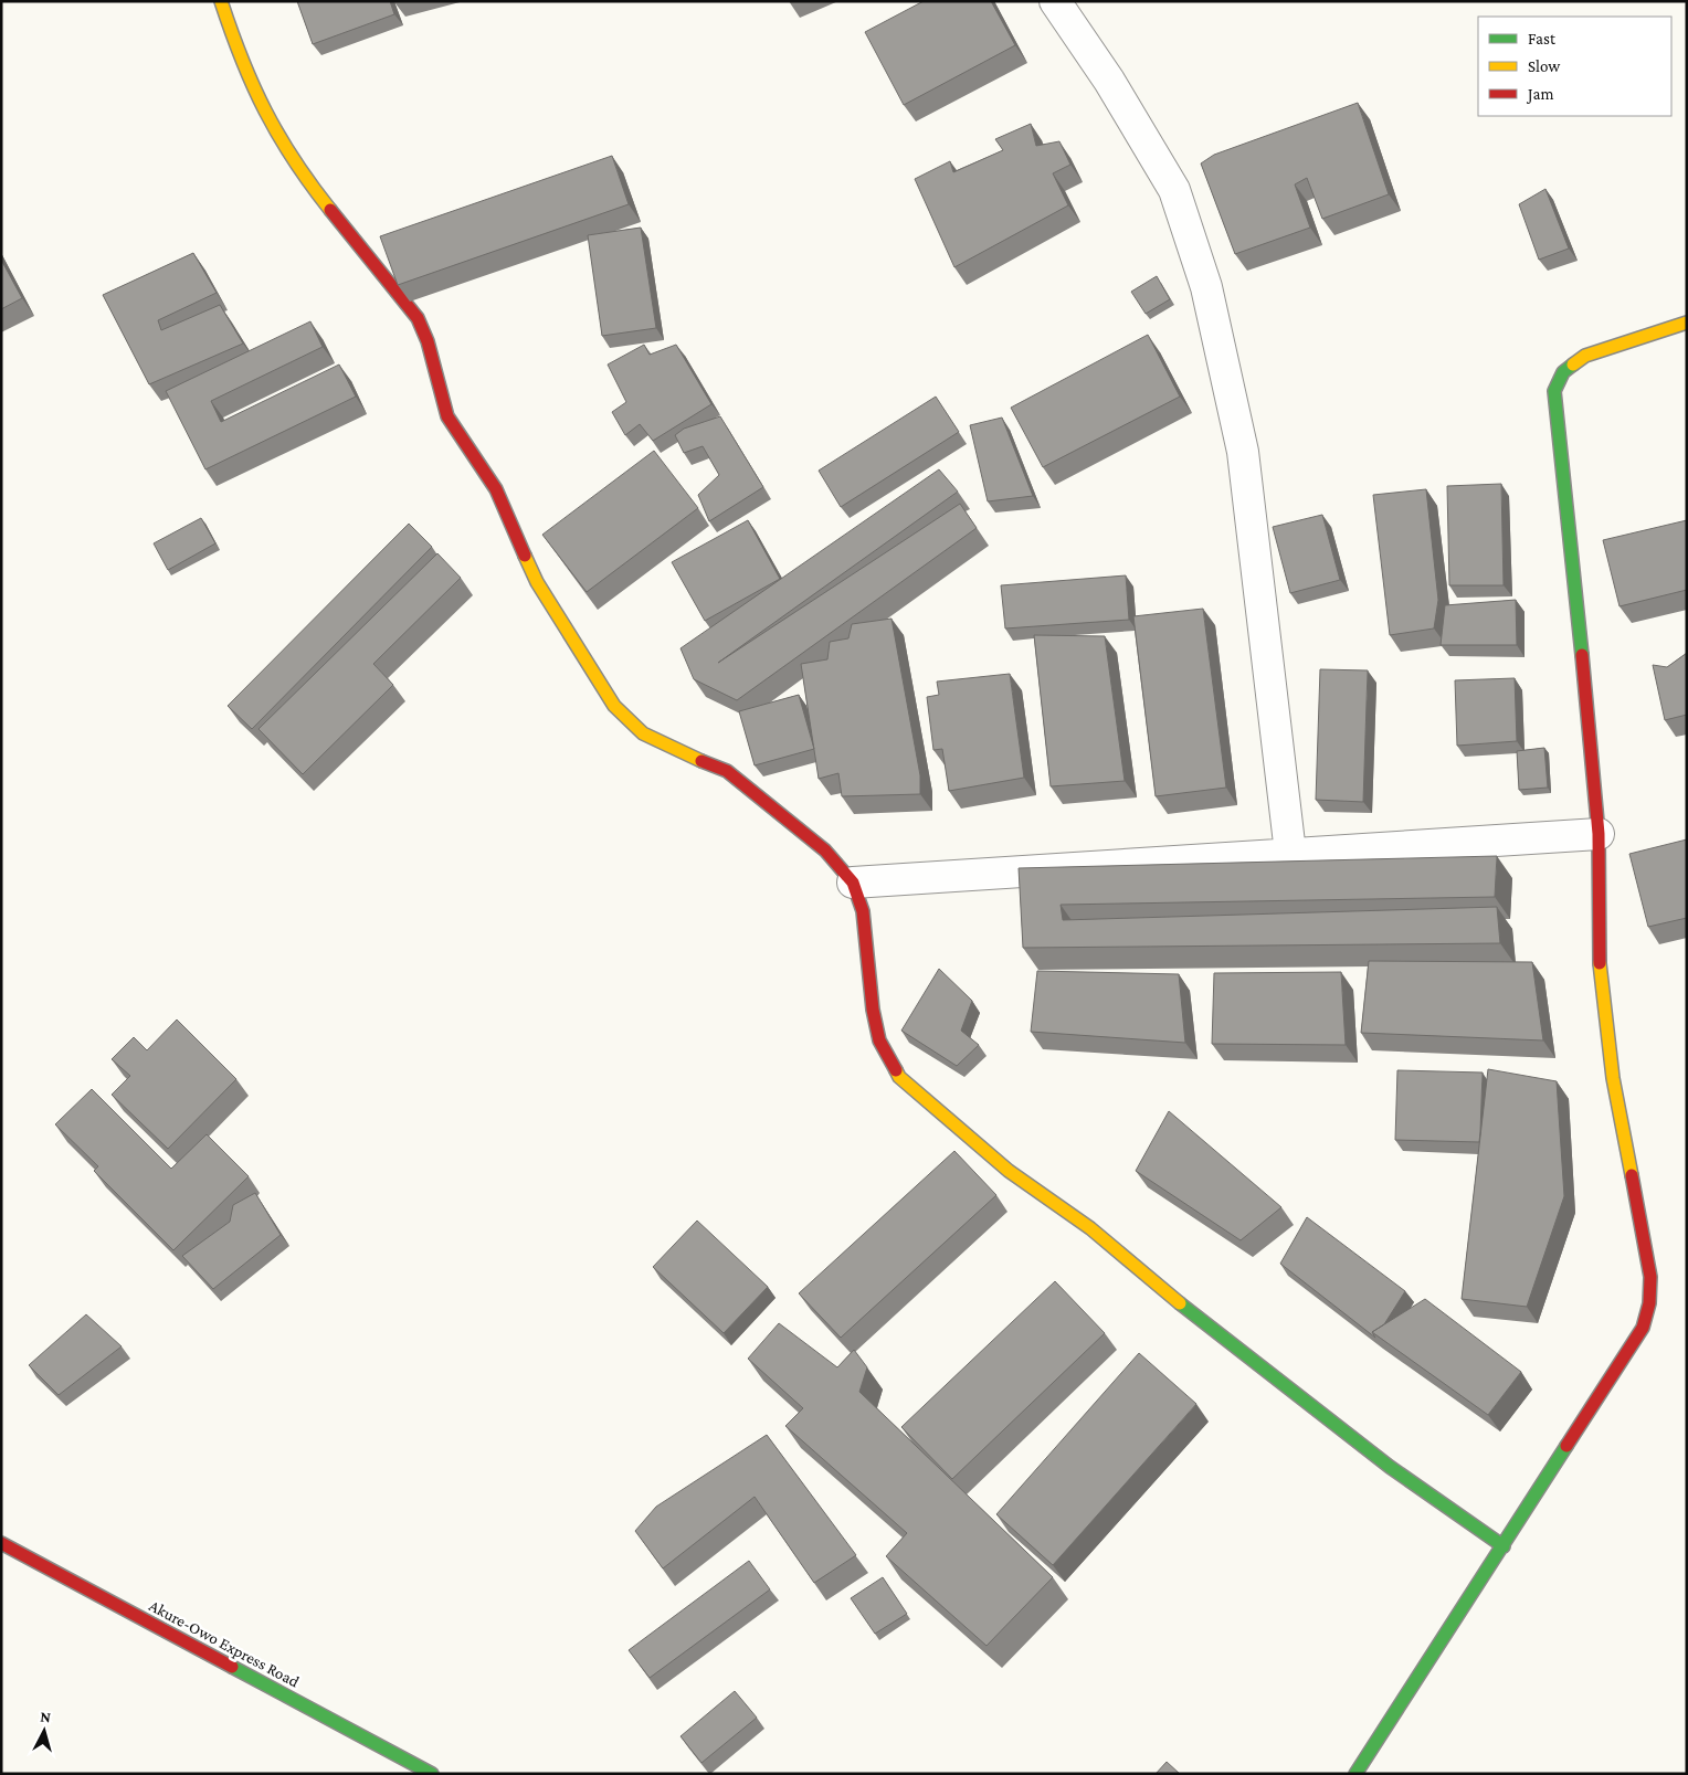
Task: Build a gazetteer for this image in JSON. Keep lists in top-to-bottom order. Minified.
{"streets":{"main road":["Akure-Owo Express Road"]},"legend":["Fast","Slow","Jam"],"north":"top"}
